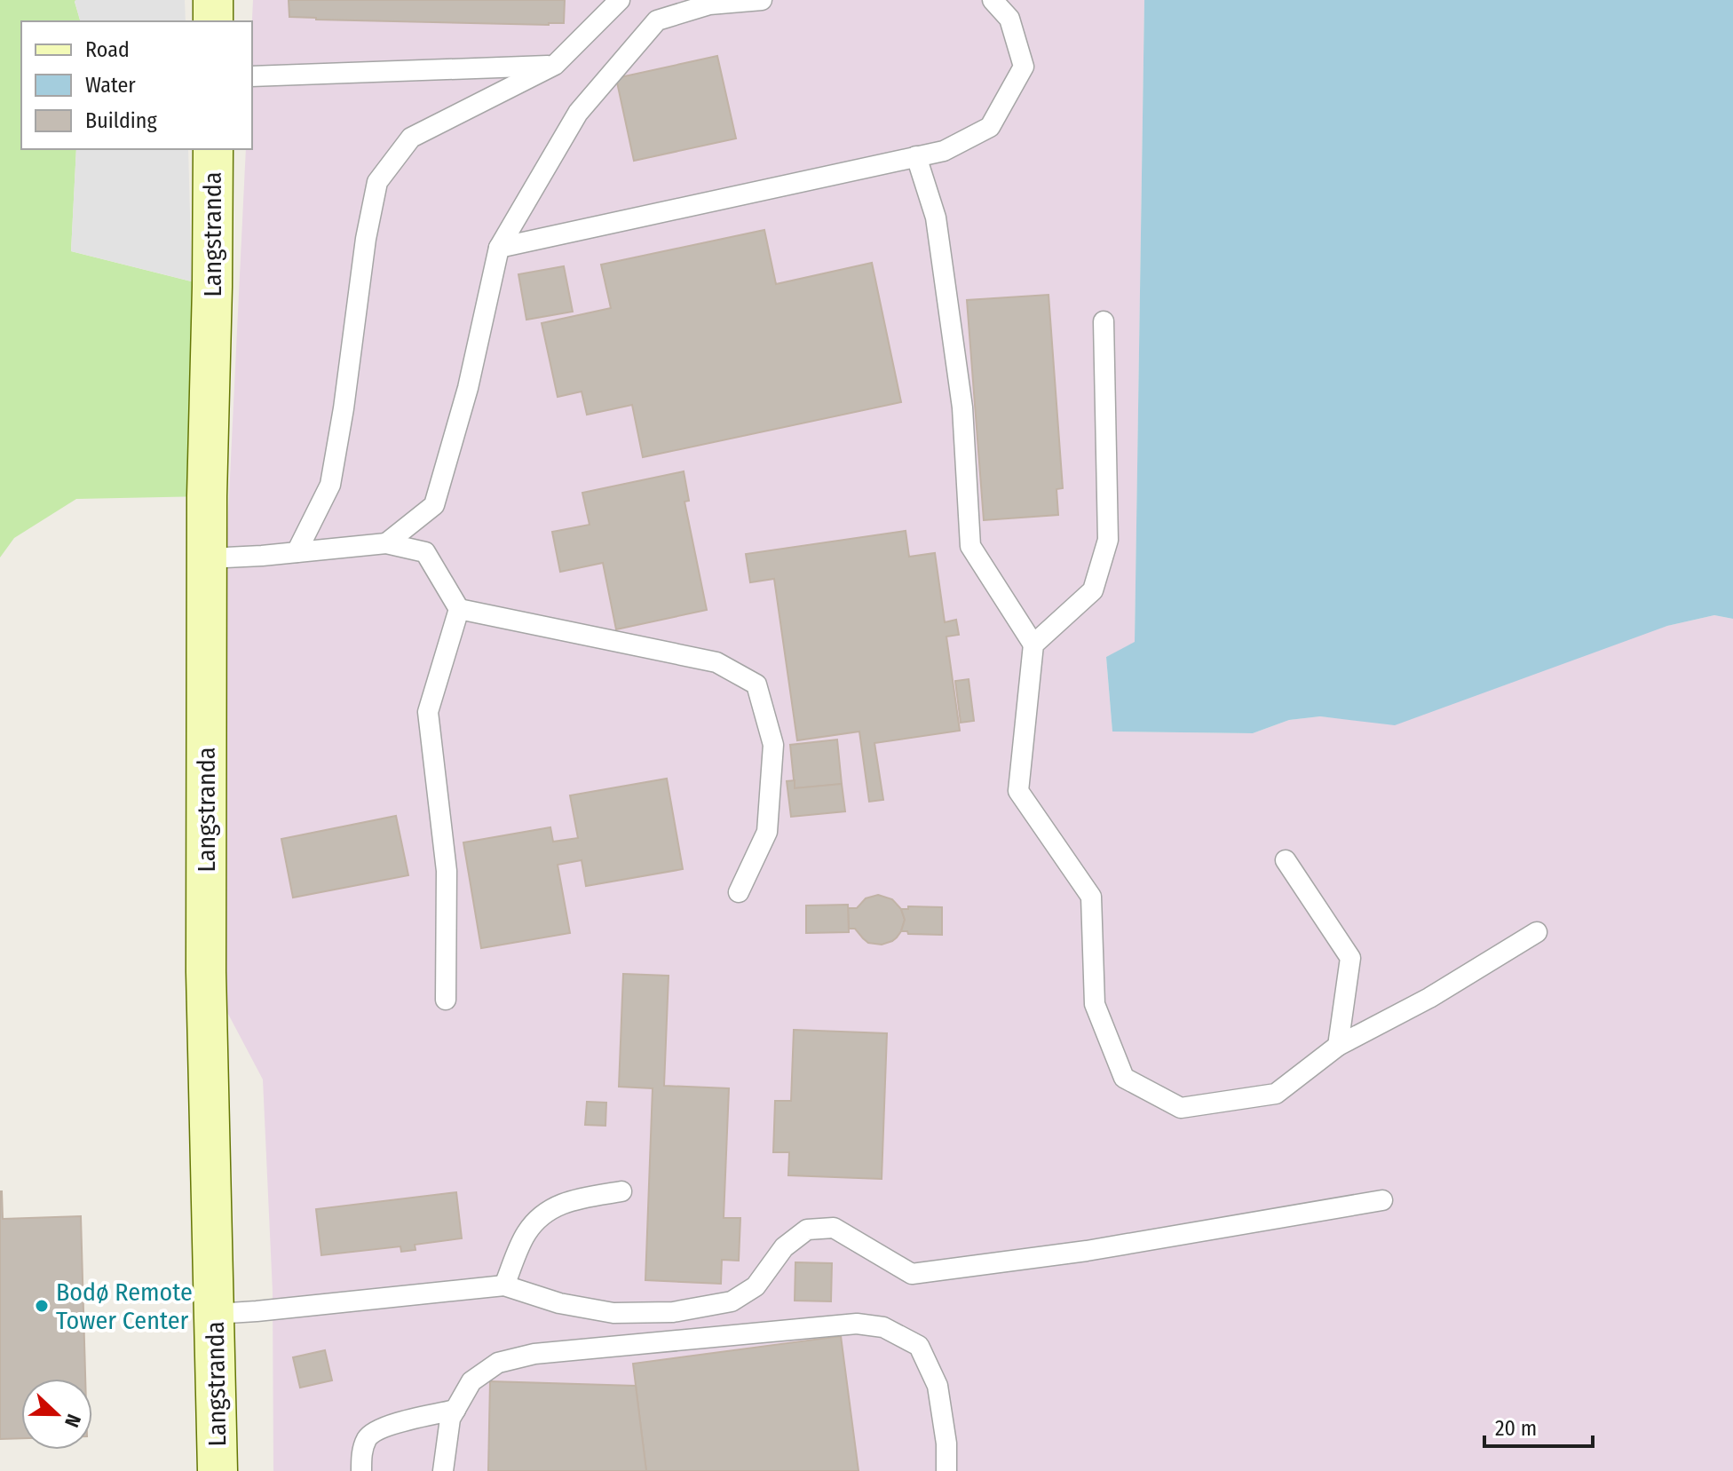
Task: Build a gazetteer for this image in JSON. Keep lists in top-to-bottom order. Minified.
{"streets":{"street":["Langstranda"]},"places":["Bodø Remote Tower Center"],"legend":["Road","Water","Building"],"scale_bar":"20 m","north":"right"}
